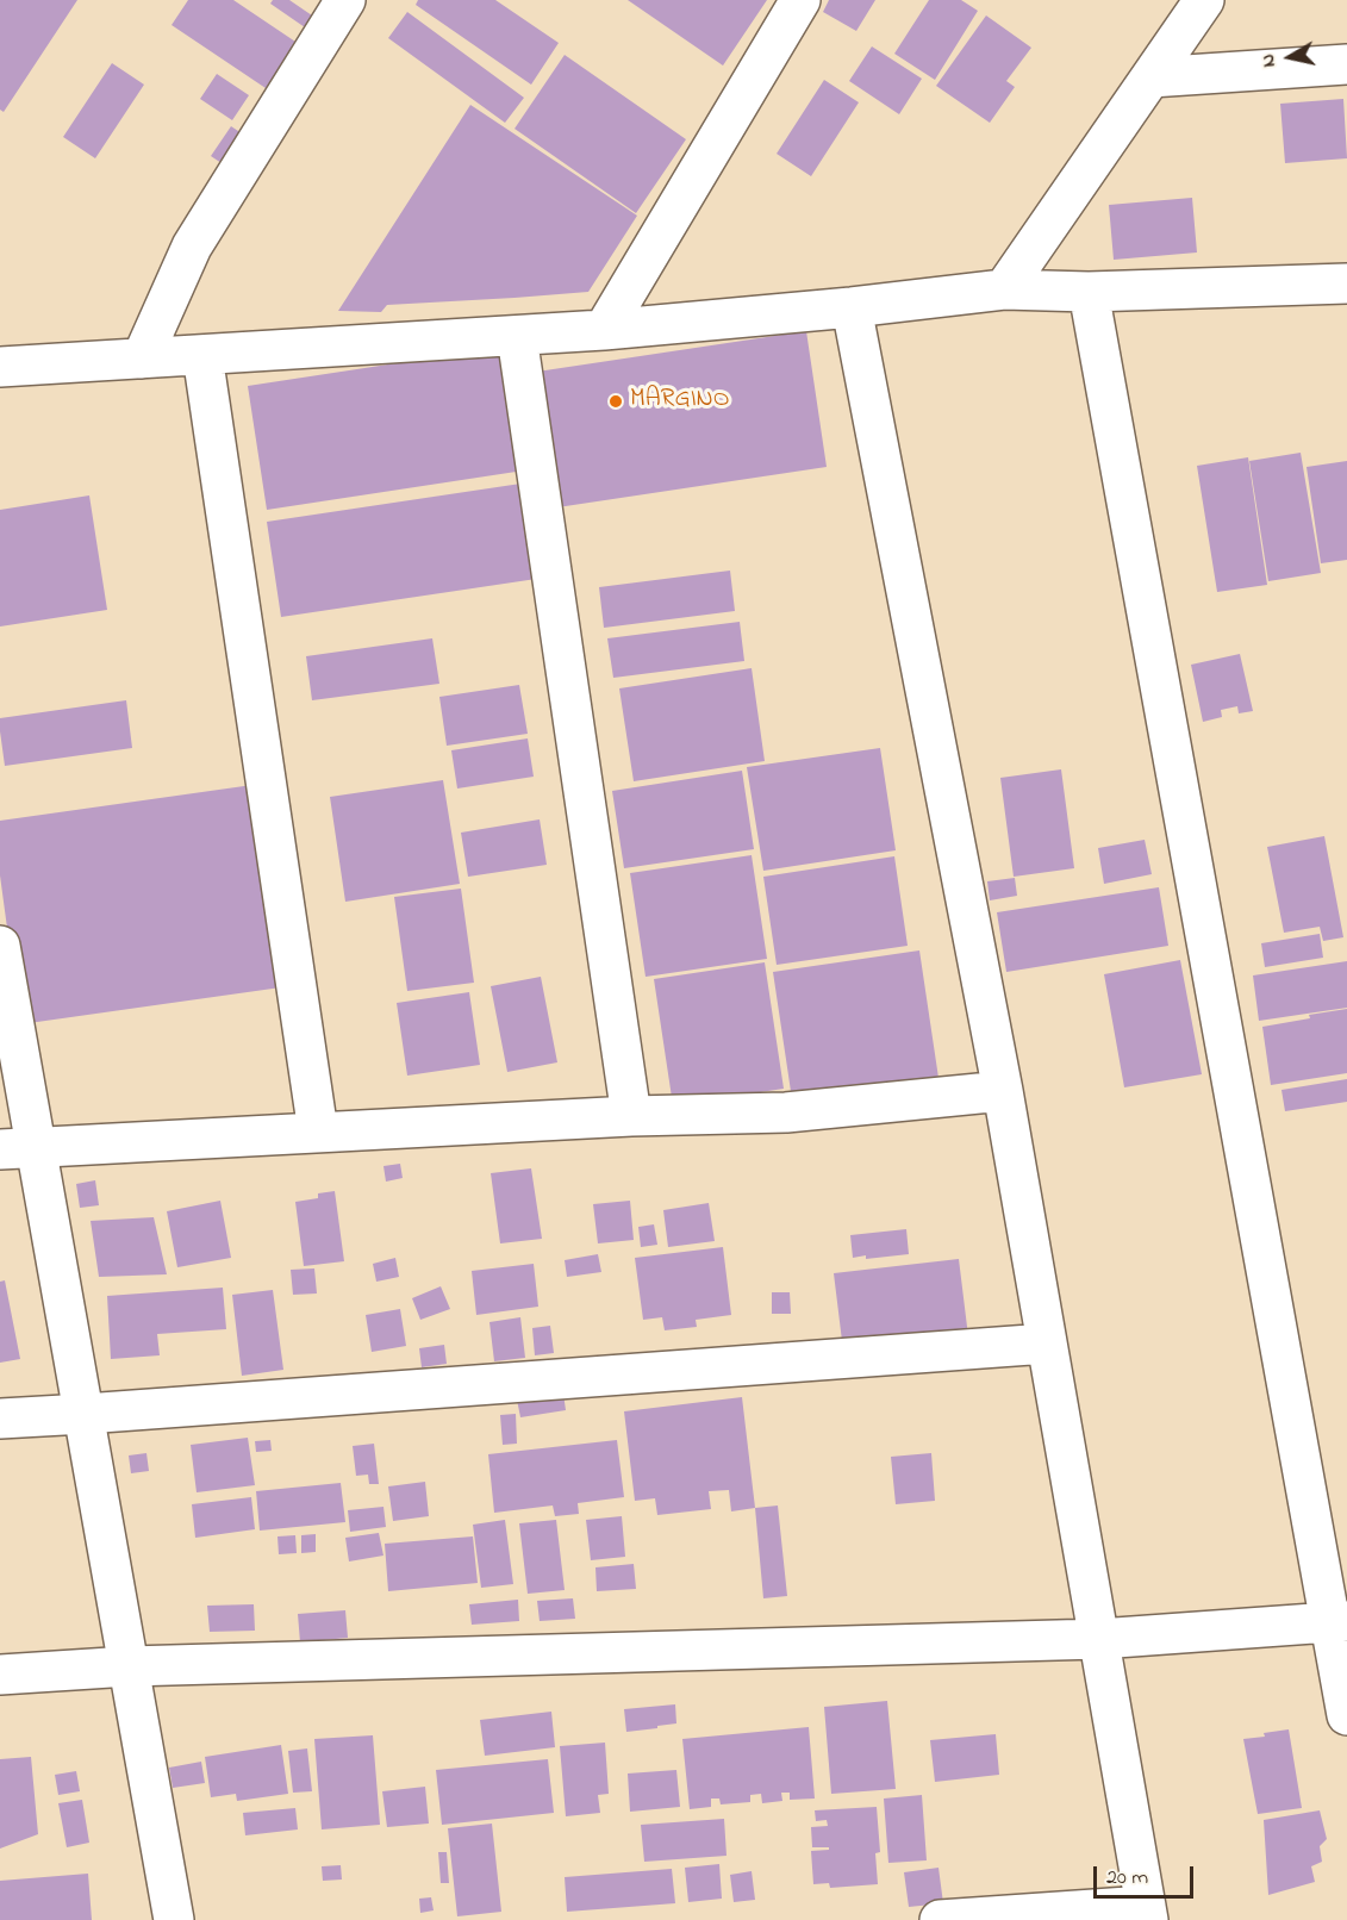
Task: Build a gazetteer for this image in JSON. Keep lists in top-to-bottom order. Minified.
{"places":["MARGINO"],"scale_bar":"20 m","north":"left"}
